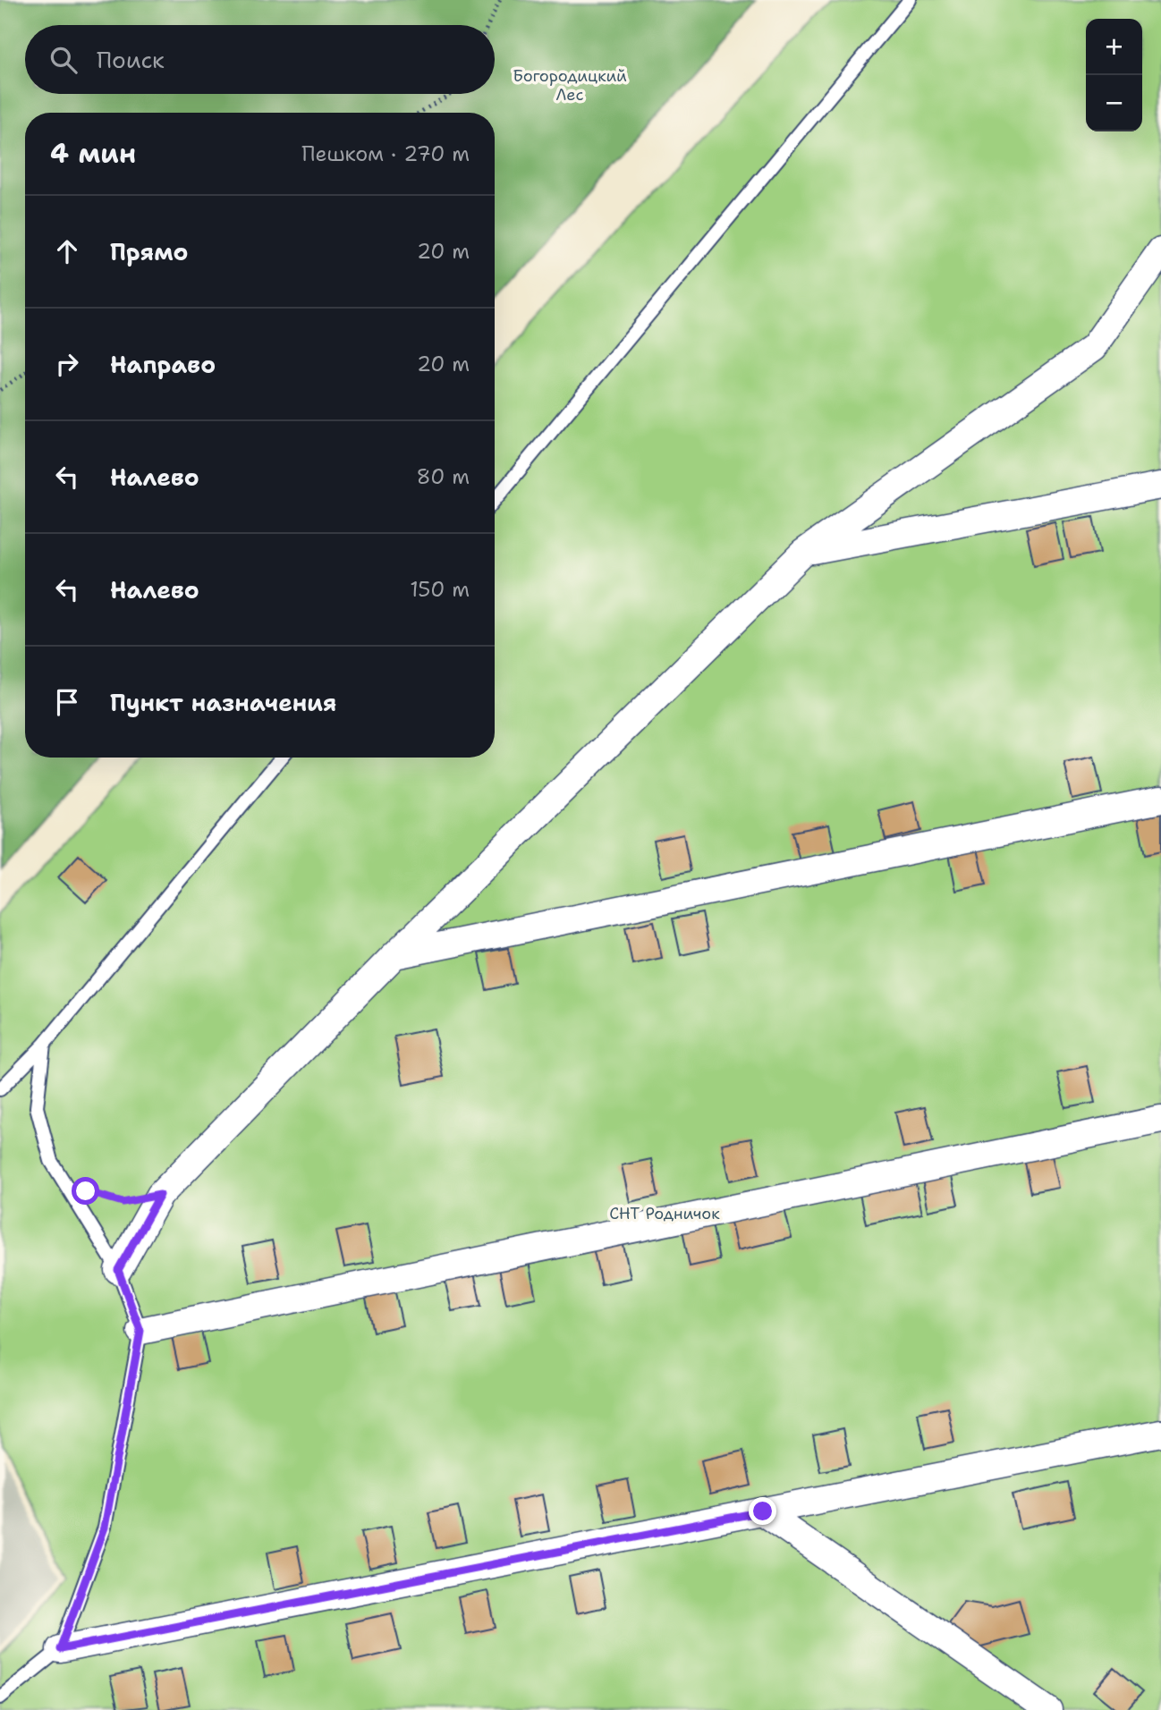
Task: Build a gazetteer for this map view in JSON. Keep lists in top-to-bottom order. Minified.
{"parks":["Богородицкий Лес","СНТ Родничок"],"page":{"map_buttons":["+","−"],"search":"Поиск","heading":["4 мин","Пешком · 270 m"],"list":[["Прямо","20 m"],["Направо","20 m"],["Налево","80 m"],["Налево","150 m"],"Пункт назначения"]}}
